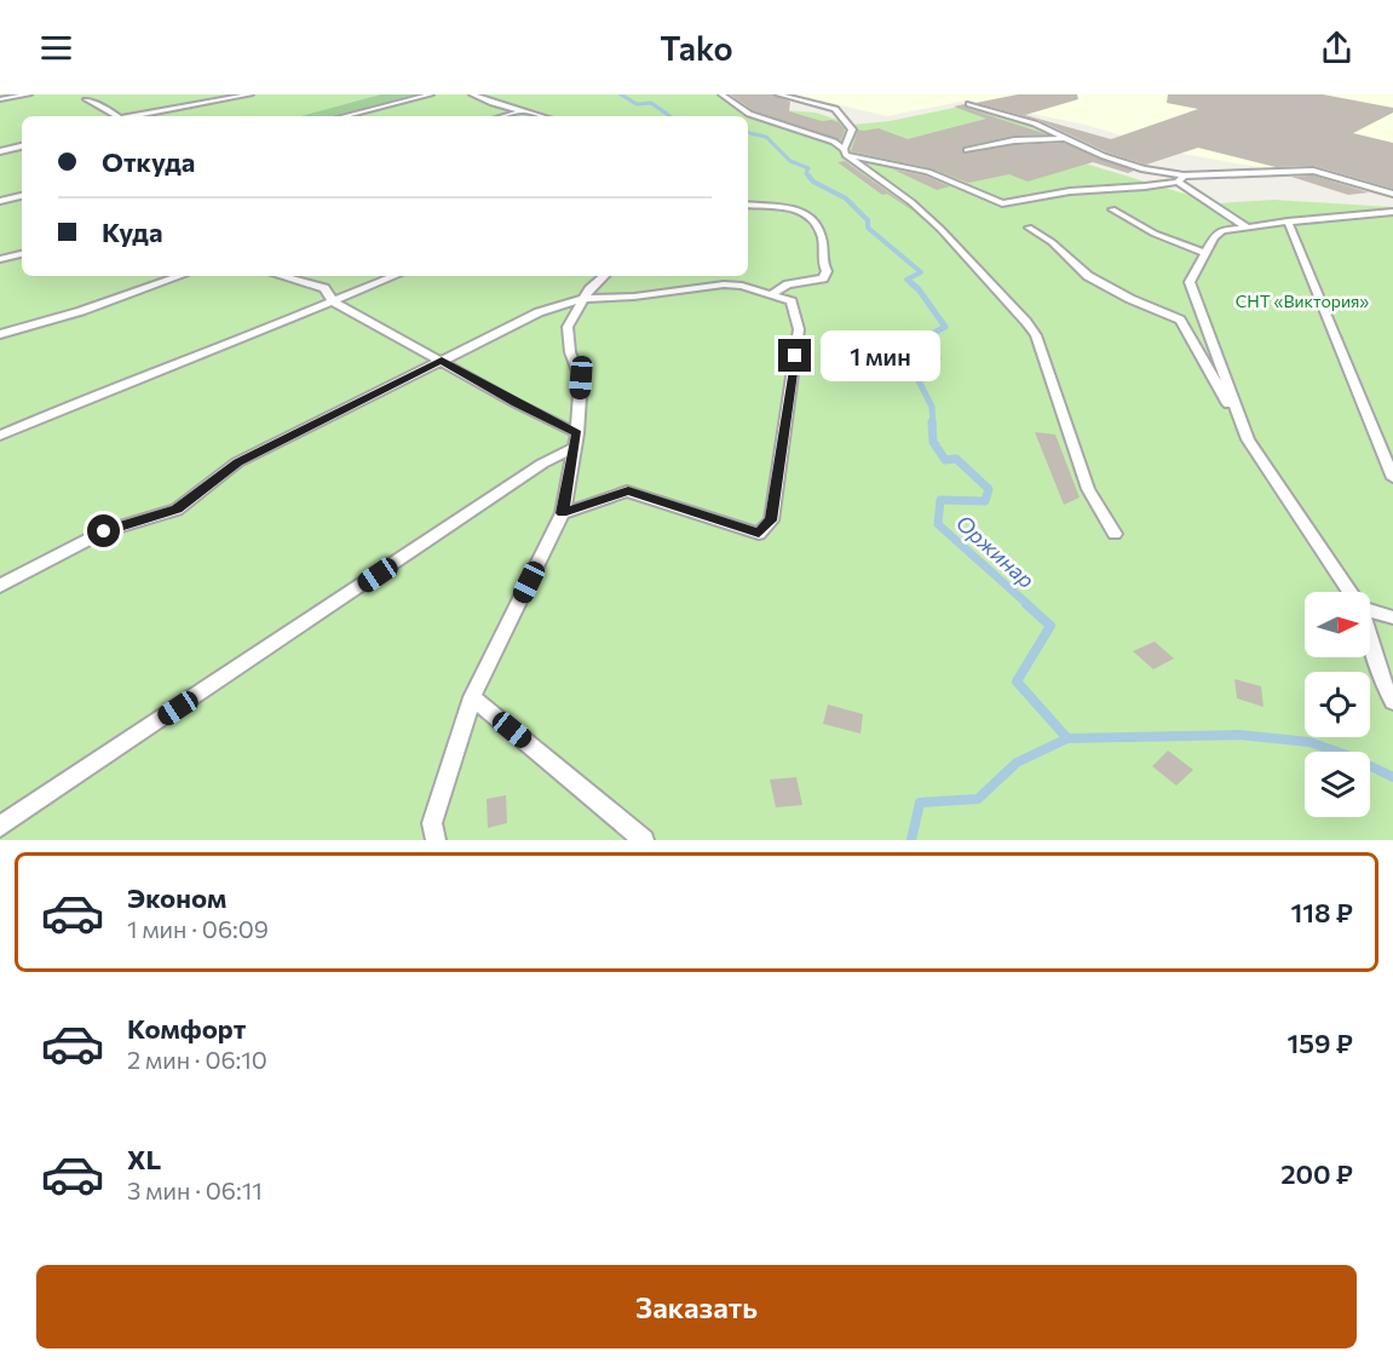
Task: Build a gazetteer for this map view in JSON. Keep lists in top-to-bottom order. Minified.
{"water":["Оржинар"],"parks":["СНТ «Виктория»"],"north":"right","page":{"header":"Tako","banner":["Откуда","Куда"],"bubble":"1 мин","list":[{"name":"Эконом","note":"1 мин · 06:09","value":"118 ₽"},{"name":"Комфорт","note":"2 мин · 06:10","value":"159 ₽"},{"name":"XL","note":"3 мин · 06:11","value":"200 ₽"}],"buttons":"Заказать"}}
